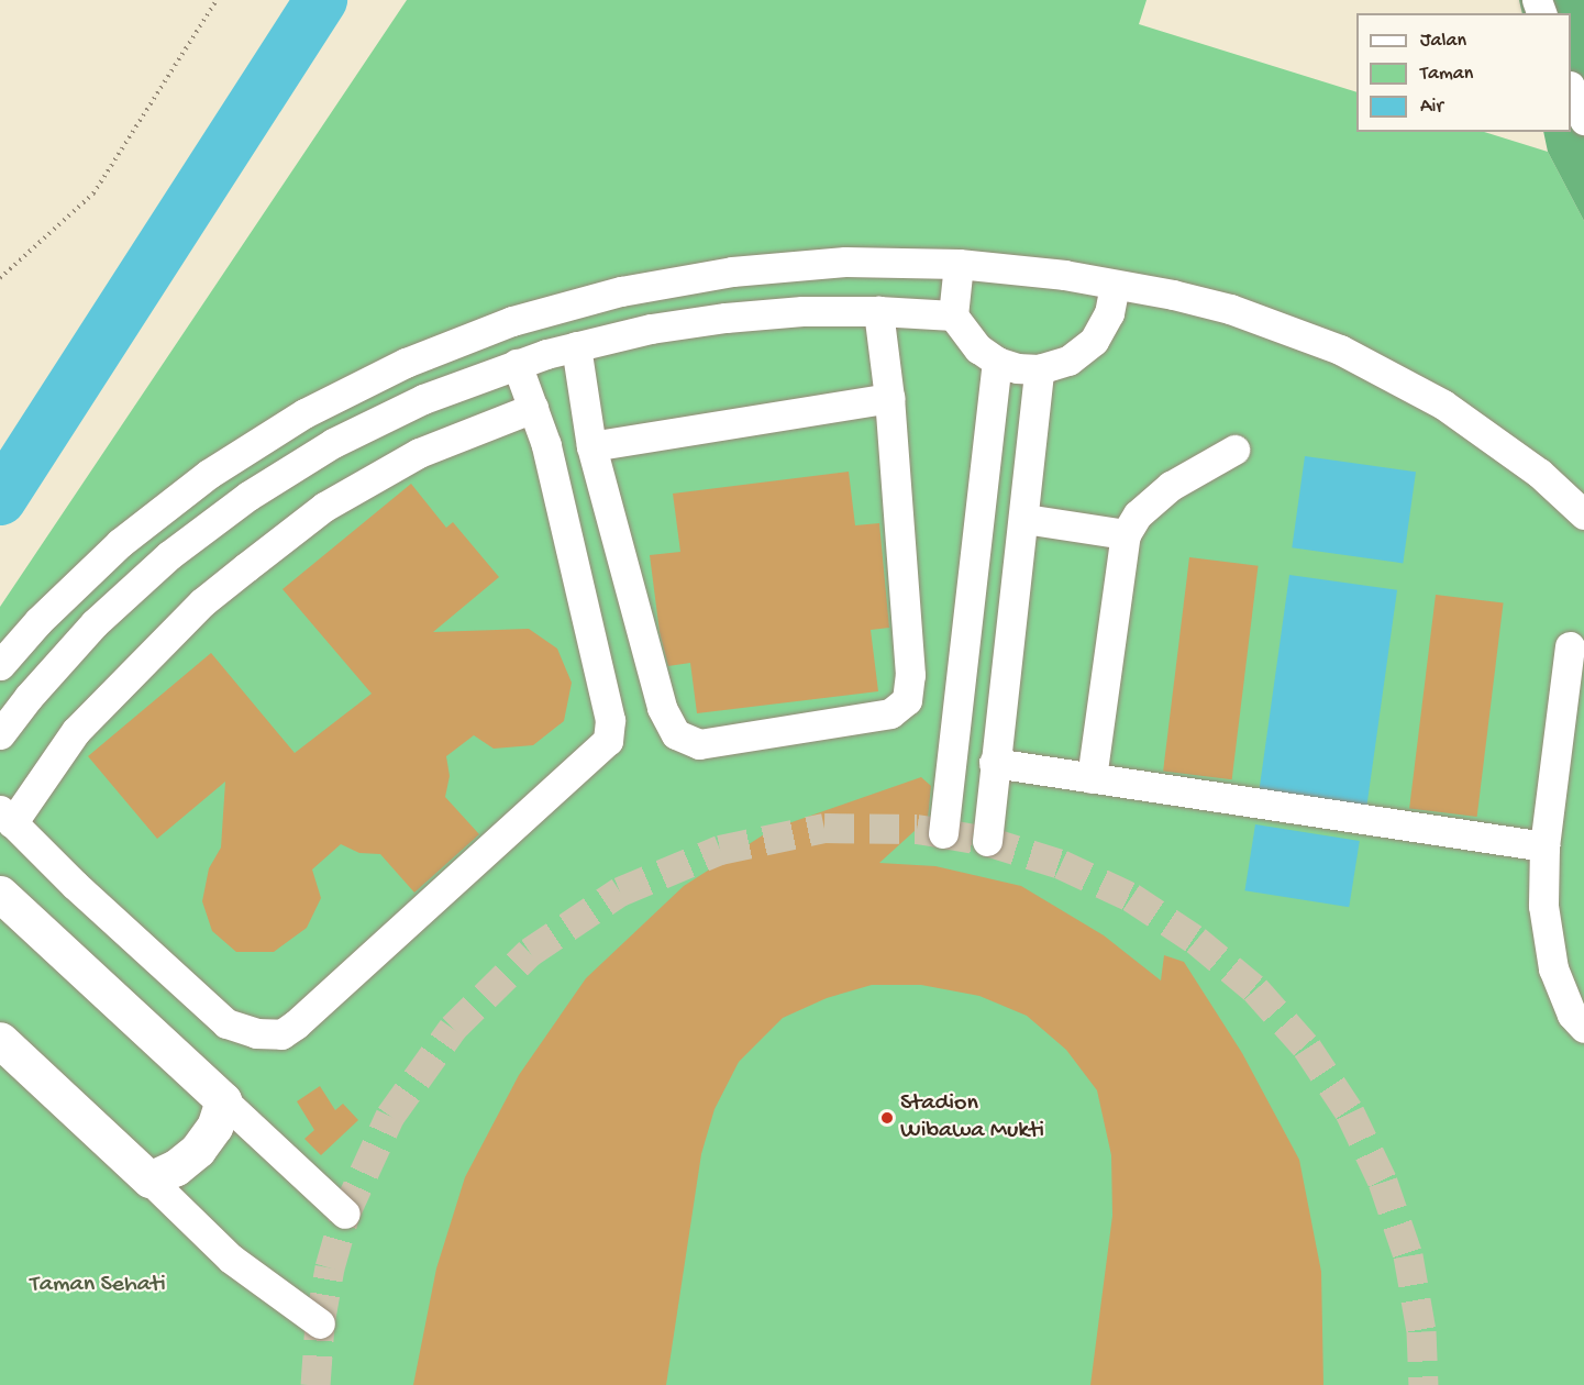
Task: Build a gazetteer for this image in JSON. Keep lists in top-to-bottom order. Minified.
{"parks":["Taman Sehati"],"places":["Stadion Wibawa Mukti"],"legend":["Jalan","Taman","Air"]}
